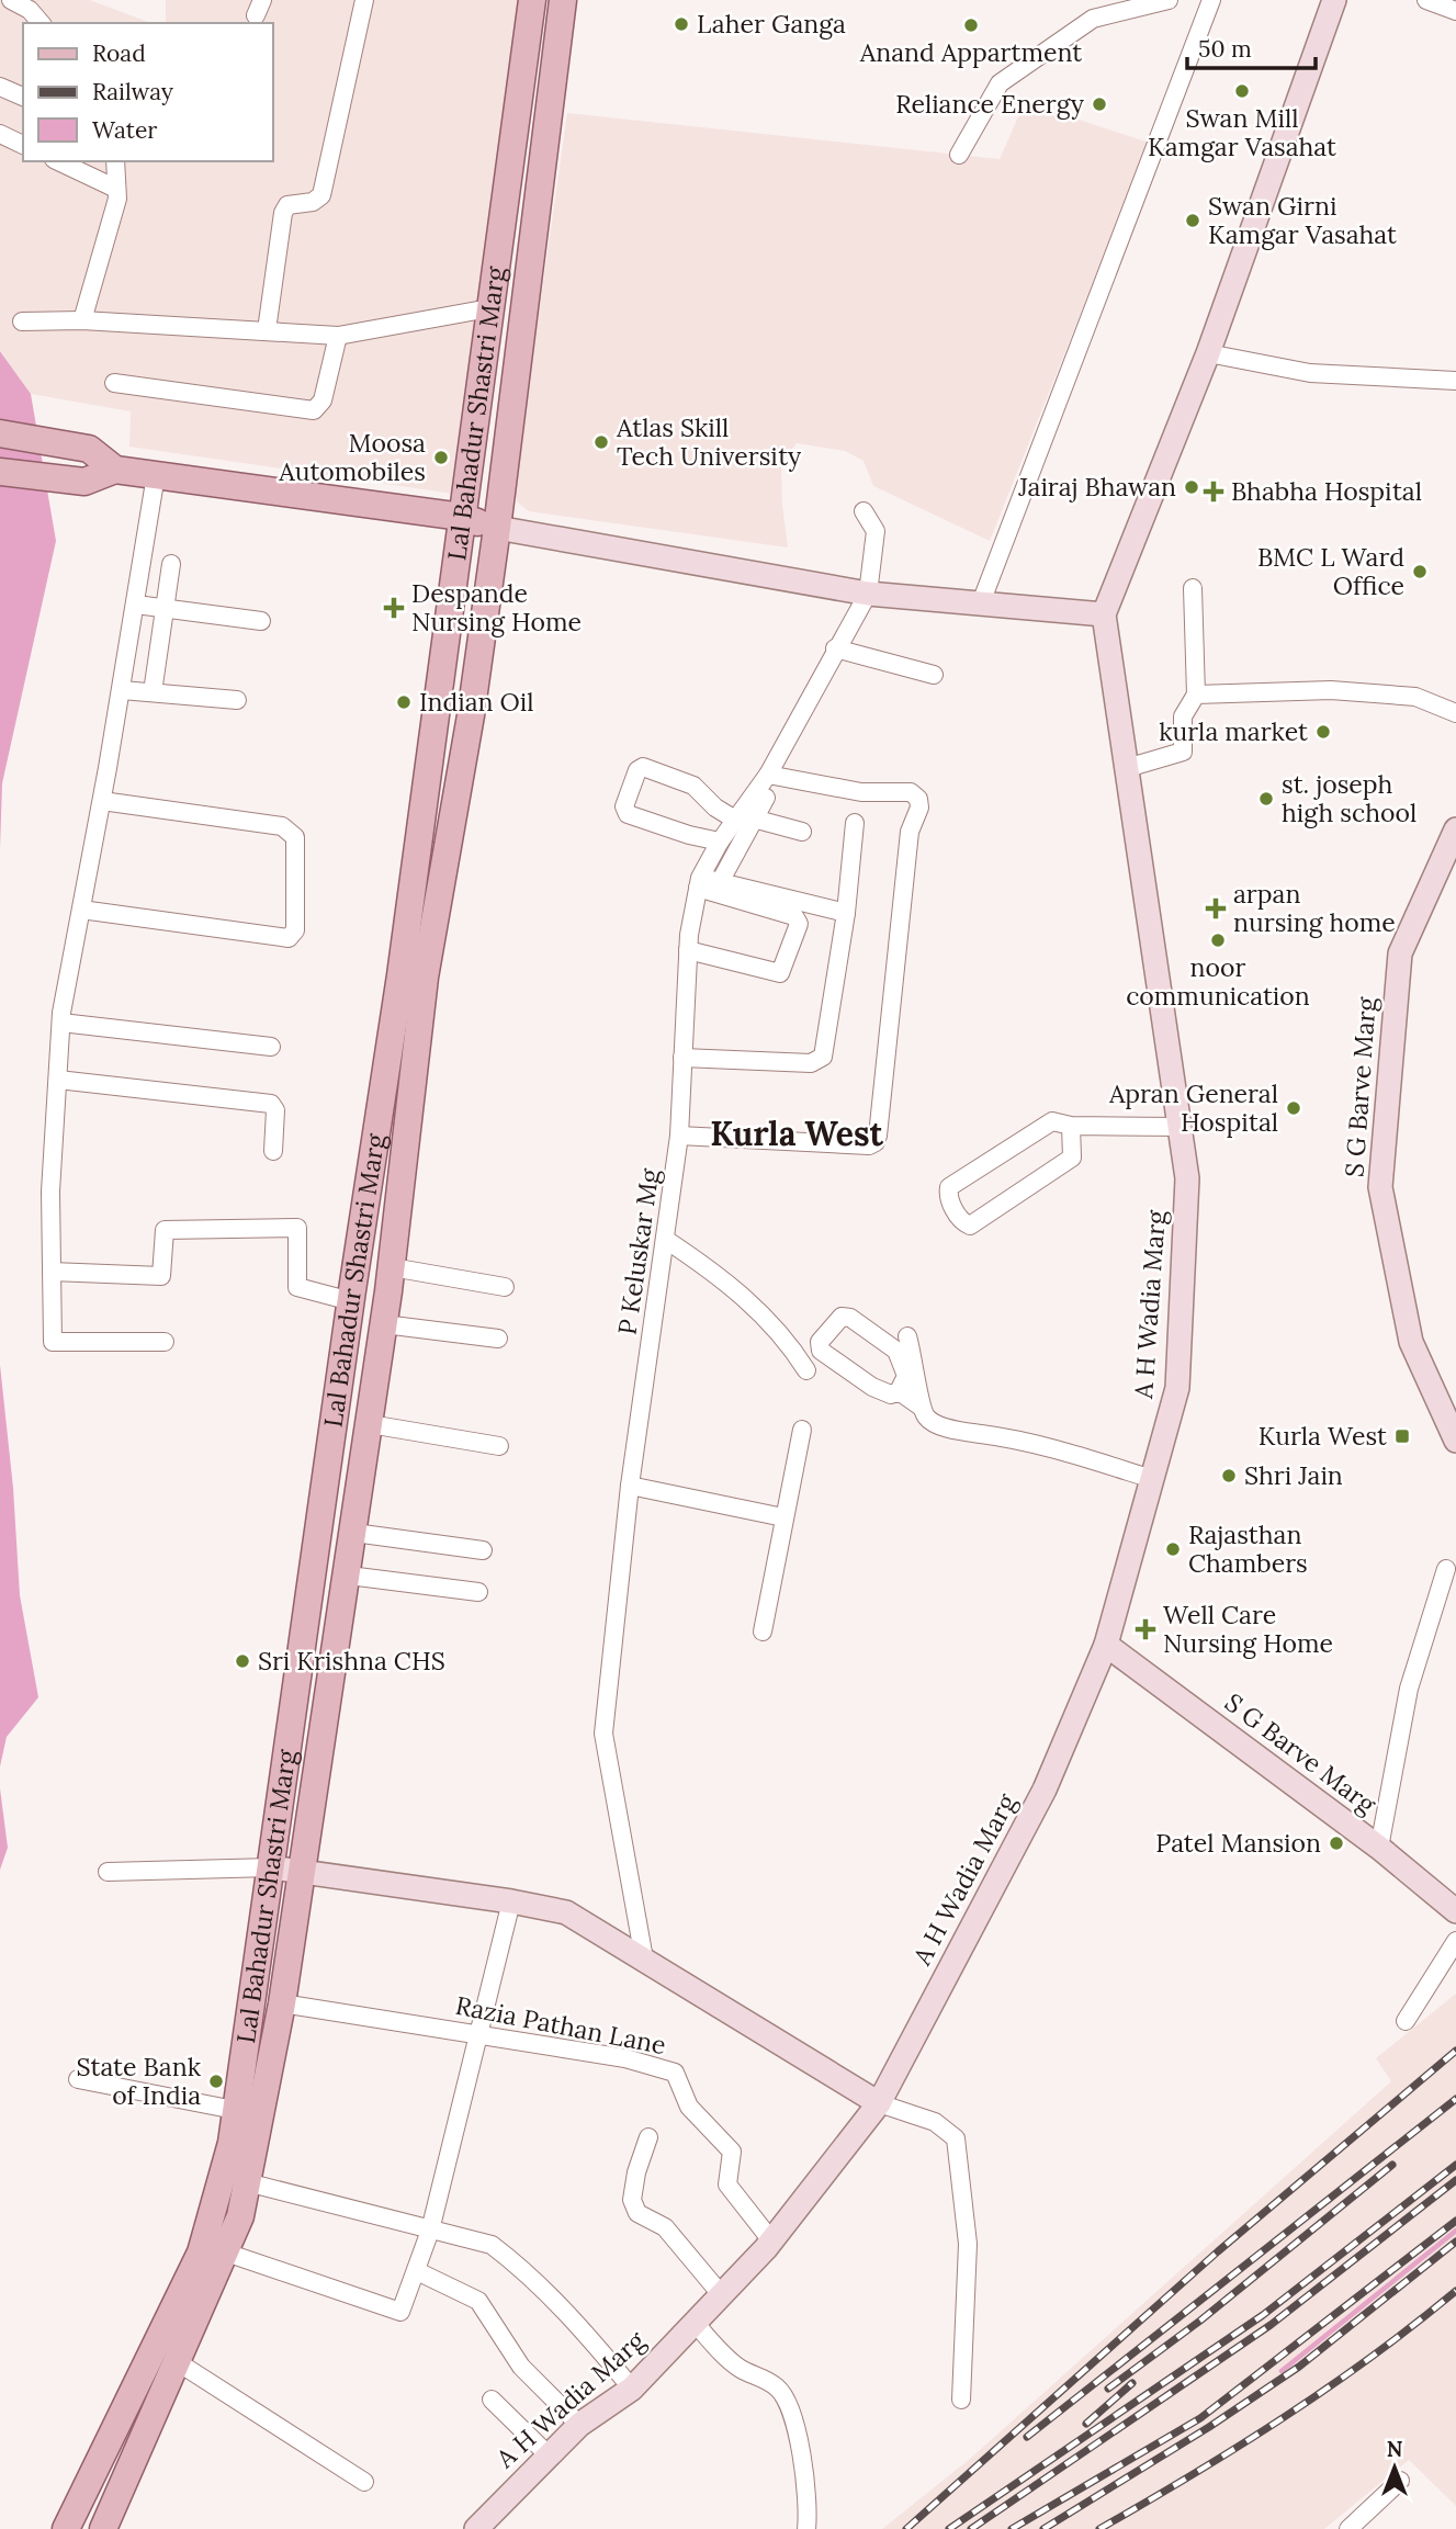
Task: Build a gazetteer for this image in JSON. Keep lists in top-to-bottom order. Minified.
{"streets":{"main road":["Lal Bahadur Shastri Marg"],"street":["S G Barve Marg","P Keluskar Mg","A H Wadia Marg","Razia Pathan Lane"]},"crossings":[["Lal Bahadur Shastri Marg","Razia Pathan Lane"],["S G Barve Marg","A H Wadia Marg"],["A H Wadia Marg","Razia Pathan Lane"]],"districts":["Kurla West"],"places":{"other":["Laher Ganga","Anand Appartment","Swan Mill Kamgar Vasahat","Reliance Energy","Swan Girni Kamgar Vasahat","Atlas Skill Tech University","Moosa Automobiles","Jairaj Bhawan","BMC L Ward Office","Indian Oil","kurla market","st. joseph high school","noor communication","Apran General Hospital","Shri Jain","Rajasthan Chambers","Sri Krishna CHS","Patel Mansion","State Bank of India"],"health":["Bhabha Hospital","Despande Nursing Home","arpan nursing home","Well Care Nursing Home"],"transit":["Kurla West"]},"legend":["Road","Railway","Water"],"scale_bar":"50 m","north":"top"}
